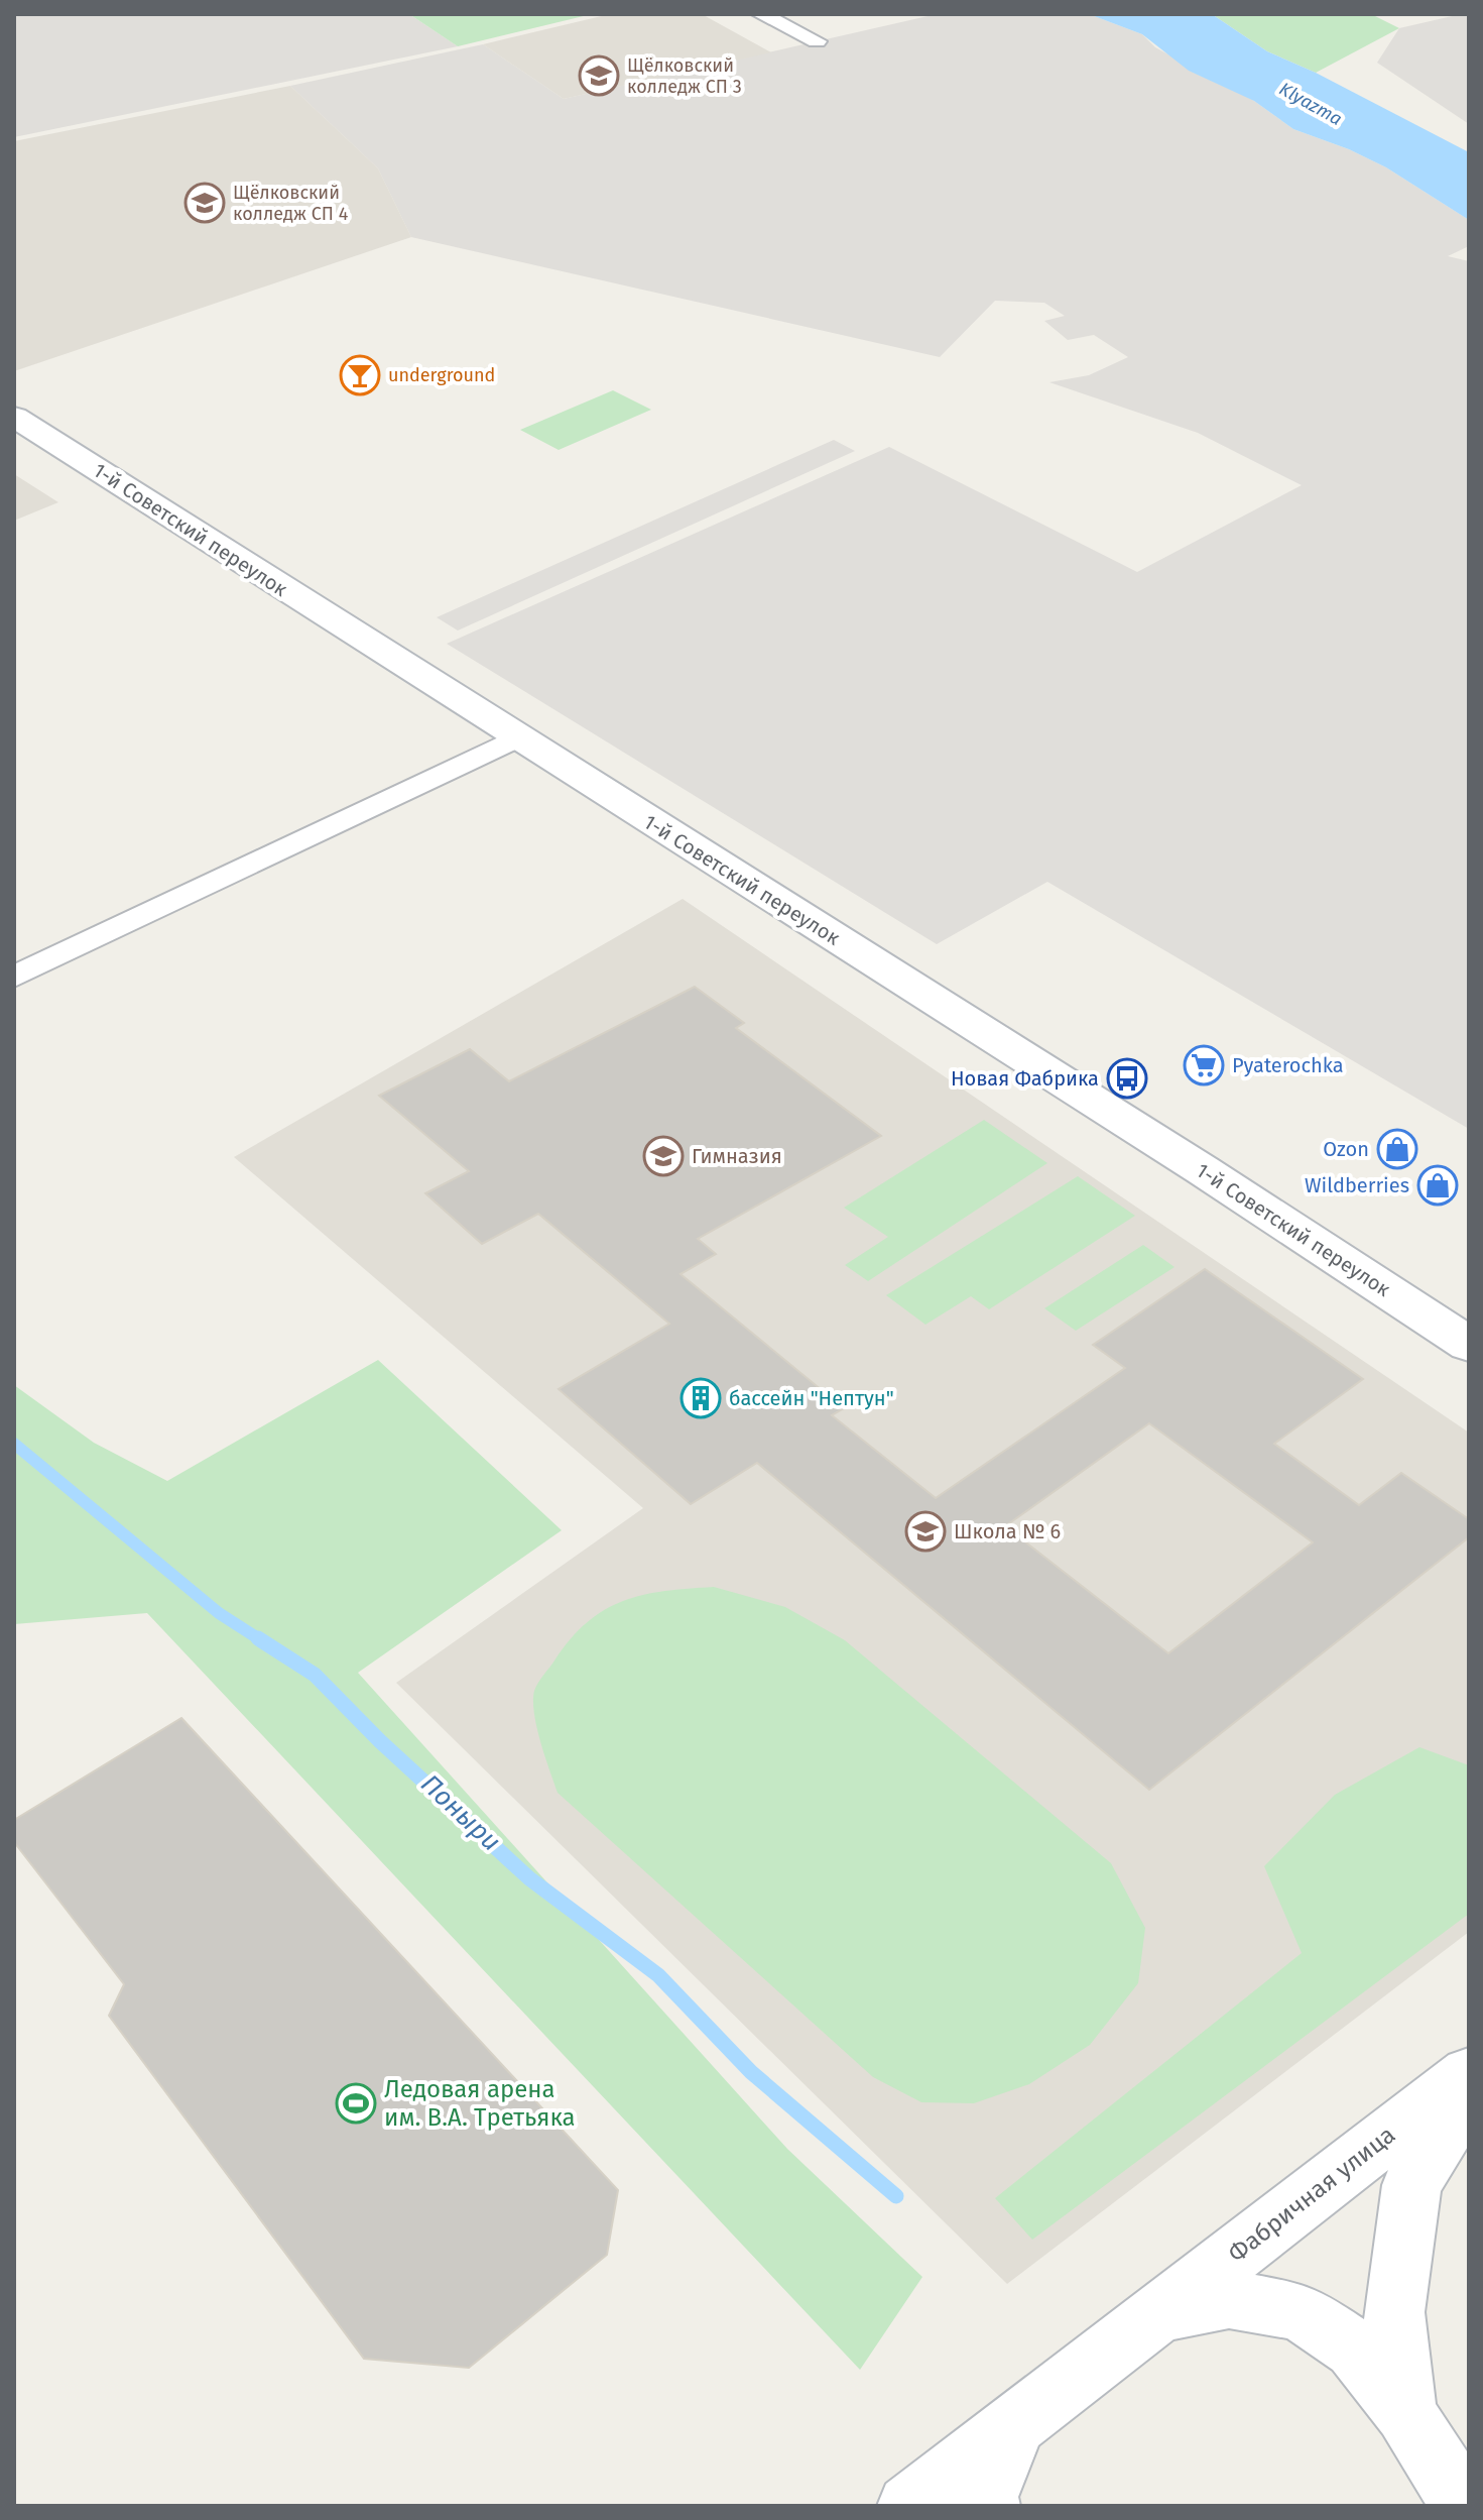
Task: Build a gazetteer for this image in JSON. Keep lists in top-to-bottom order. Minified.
{"streets":{"street":["1-й Советский переулок","Фабричная улица"]},"water":["Klyazma","Поныри"],"places":{"school or university":["Щёлковский колледж СП 3","Щёлковский колледж СП 4","Гимназия","Школа № 6"],"bar":["underground"],"supermarket":["Pyaterochka"],"bus stop":["Новая Фабрика"],"shop":["Ozon","Wildberries"],"building":["бассейн \"Нептун\""],"sports":["Ледовая арена им. В.А. Третьяка"]}}
